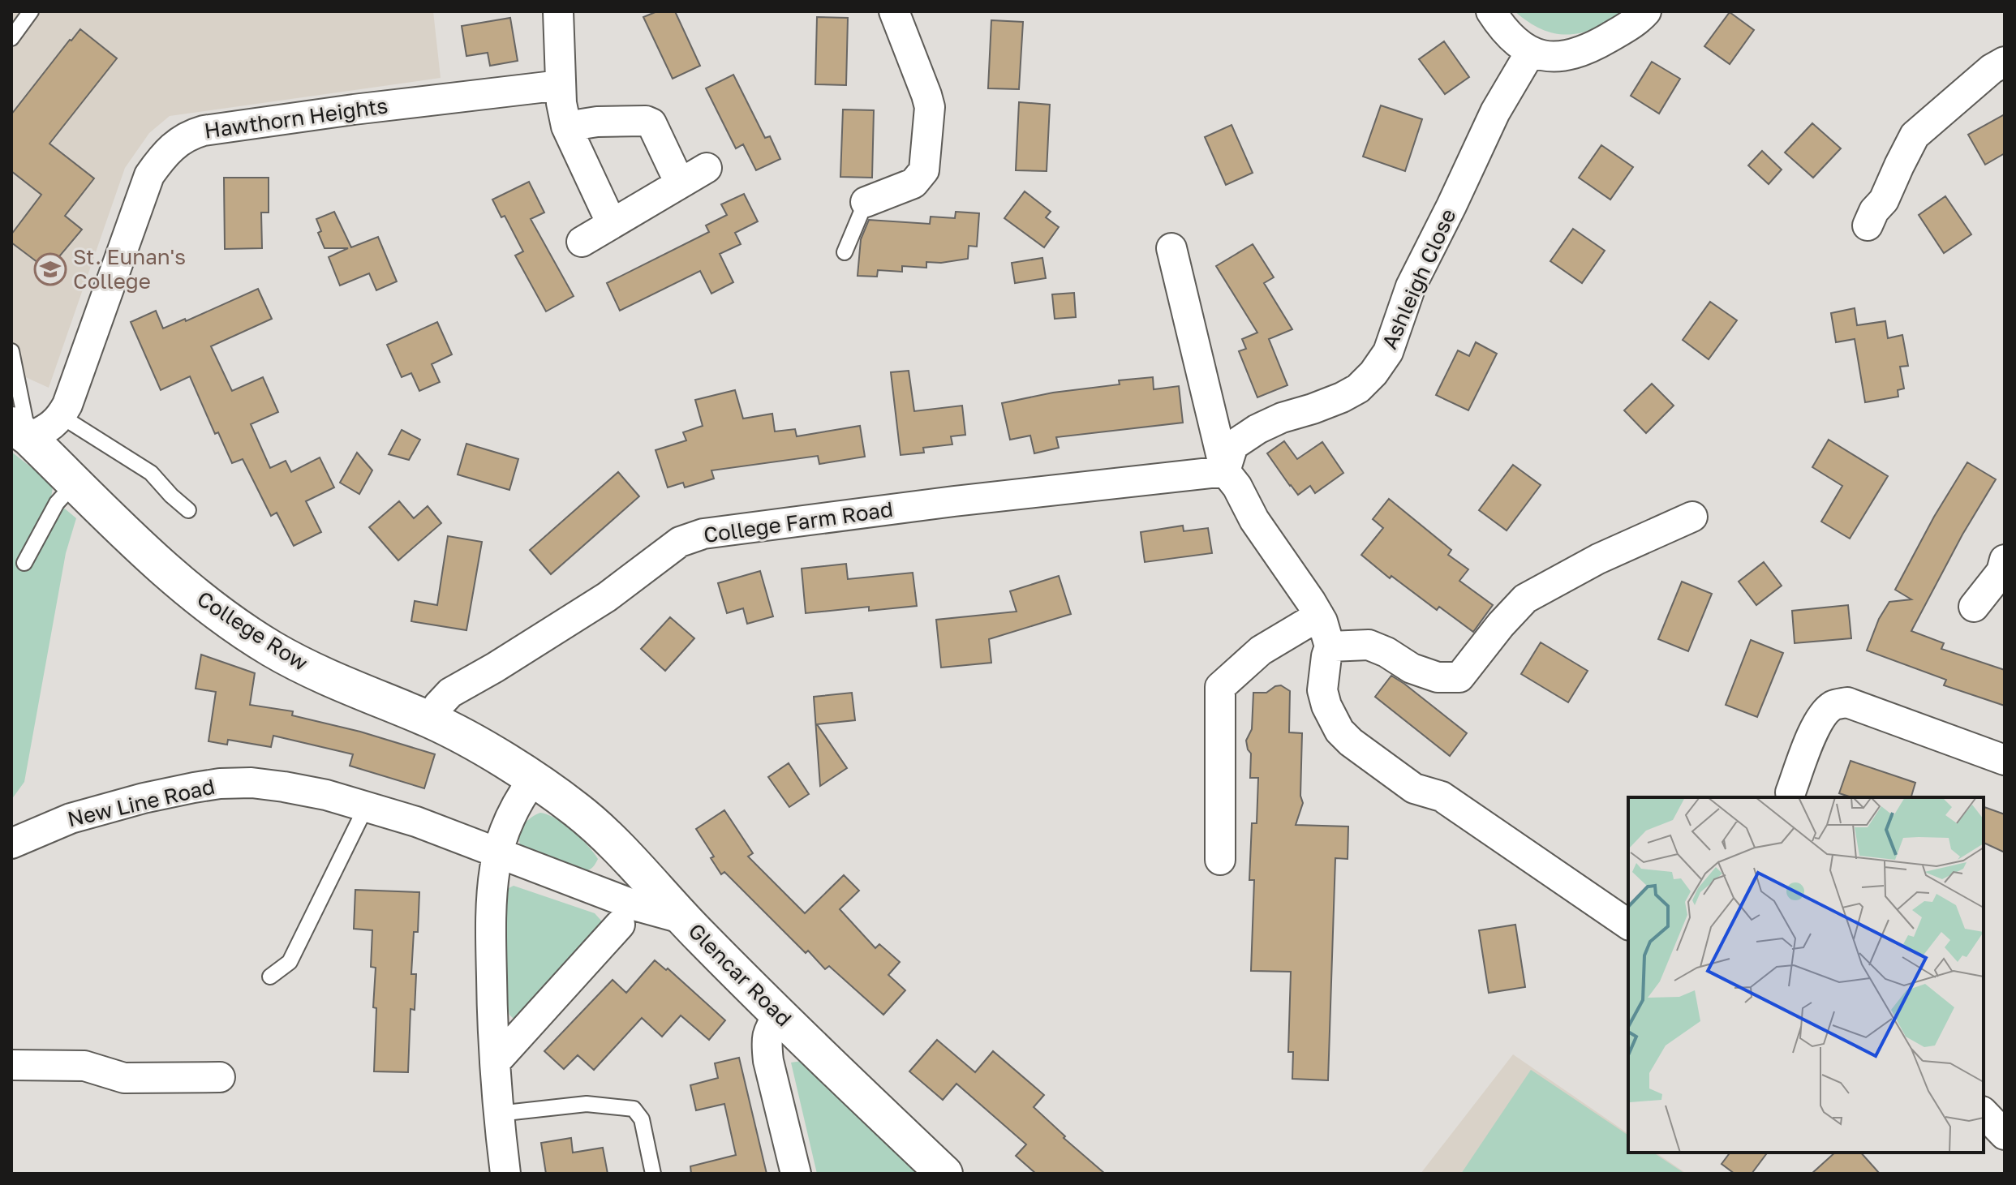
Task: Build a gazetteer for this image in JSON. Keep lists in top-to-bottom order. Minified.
{"streets":{"street":["Hawthorn Heights","Ashleigh Close","College Farm Road","College Row","New Line Road","Glencar Road"]},"crossings":[["Ashleigh Close","College Farm Road"],["College Farm Road","College Row"],["College Row","Glencar Road"],["New Line Road","Glencar Road"]],"places":{"school or university":["St. Eunan's College"]}}
